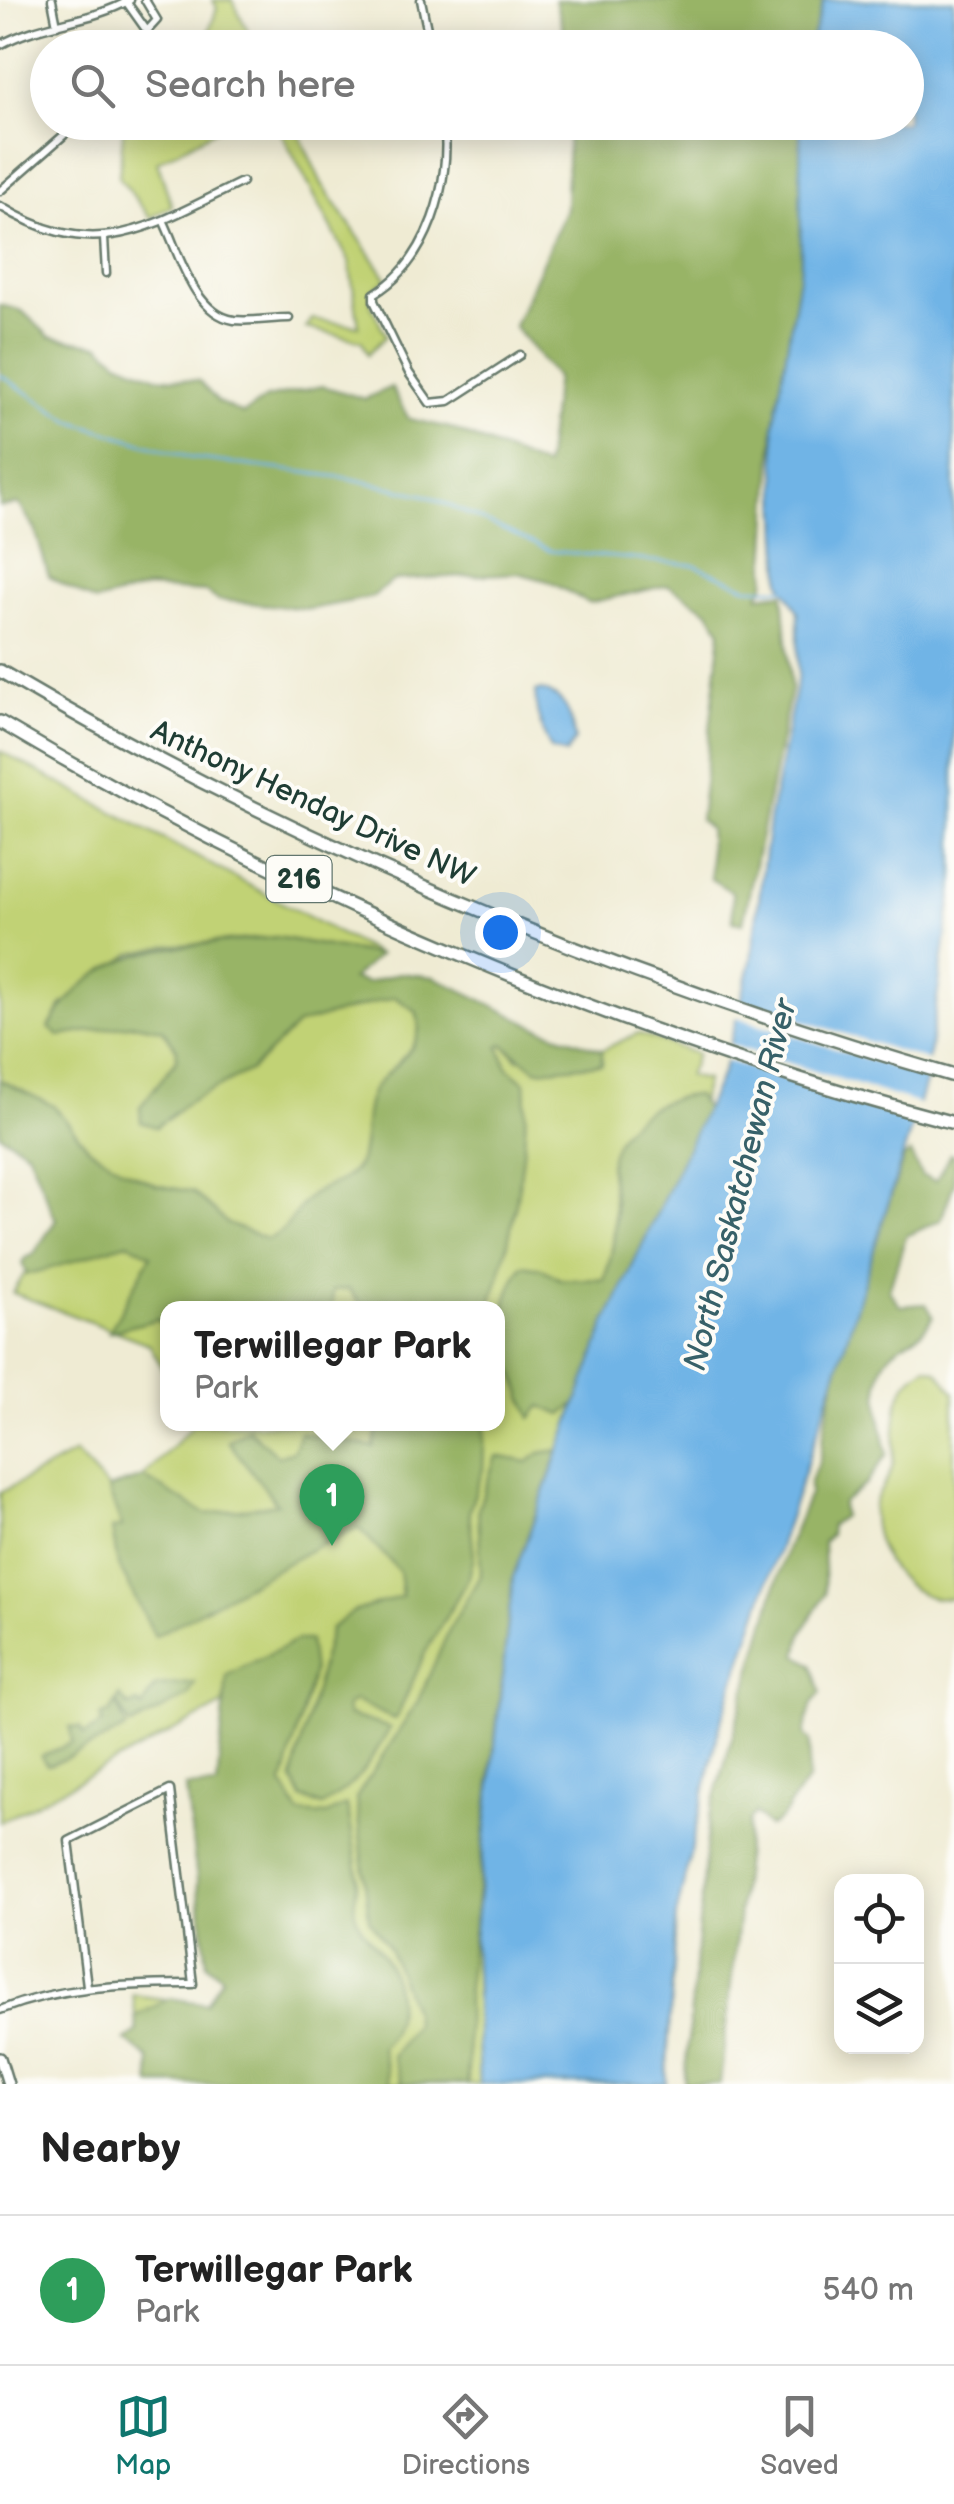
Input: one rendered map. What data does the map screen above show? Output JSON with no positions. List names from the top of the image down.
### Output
{
  "streets": {
    "highway": ["Anthony Henday Drive NW", "216"]
  },
  "water": ["North Saskatchewan River"],
  "page": {
    "search": "Search here",
    "popup": ["Terwillegar Park", "Park"],
    "pins": "1",
    "heading": "Nearby",
    "list": [
      {
        "mark": "1",
        "name": "Terwillegar Park",
        "note": "Park",
        "value": "540 m"
      }
    ],
    "nav": ["Map", "Directions", "Saved"]
  }
}
